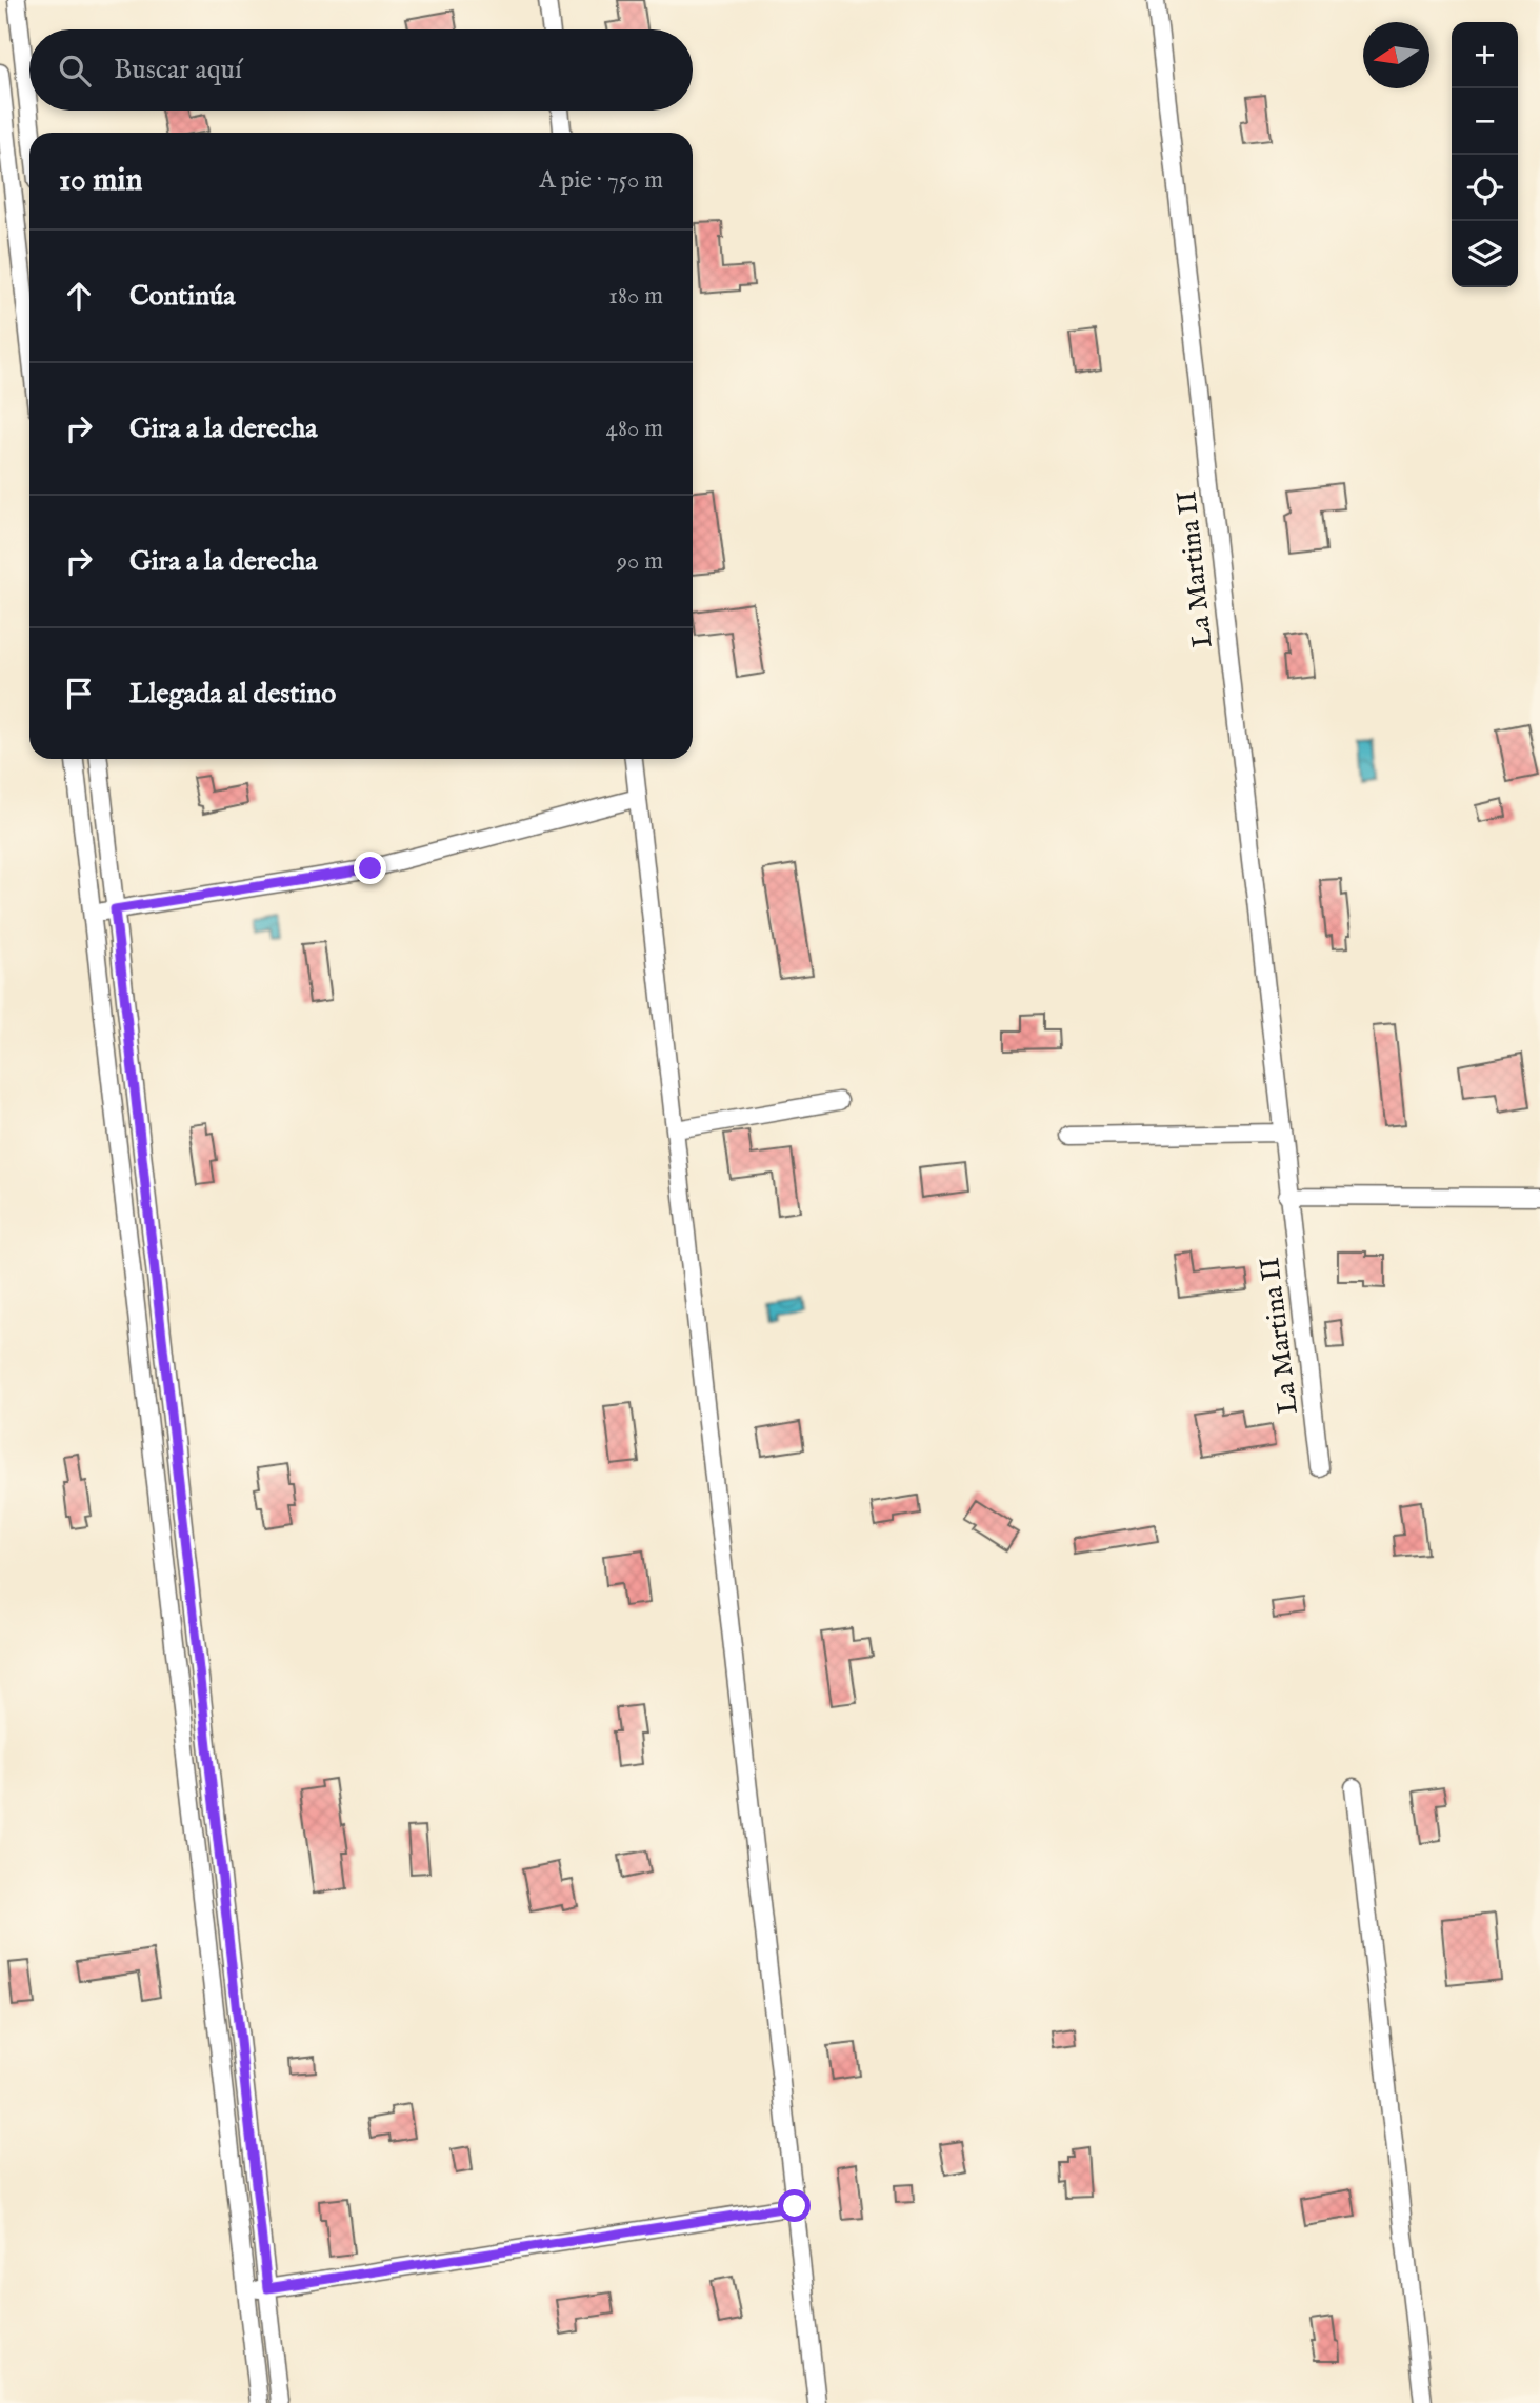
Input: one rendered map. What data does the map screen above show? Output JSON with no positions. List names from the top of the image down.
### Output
{
  "streets": {
    "street": ["La Martina II"]
  },
  "north": "left",
  "page": {
    "map_buttons": ["+", "−"],
    "search": "Buscar aquí",
    "heading": ["10 min", "A pie · 750 m"],
    "list": [
      ["Continúa", "180 m"],
      ["Gira a la derecha", "480 m"],
      ["Gira a la derecha", "90 m"],
      "Llegada al destino"
    ]
  }
}
